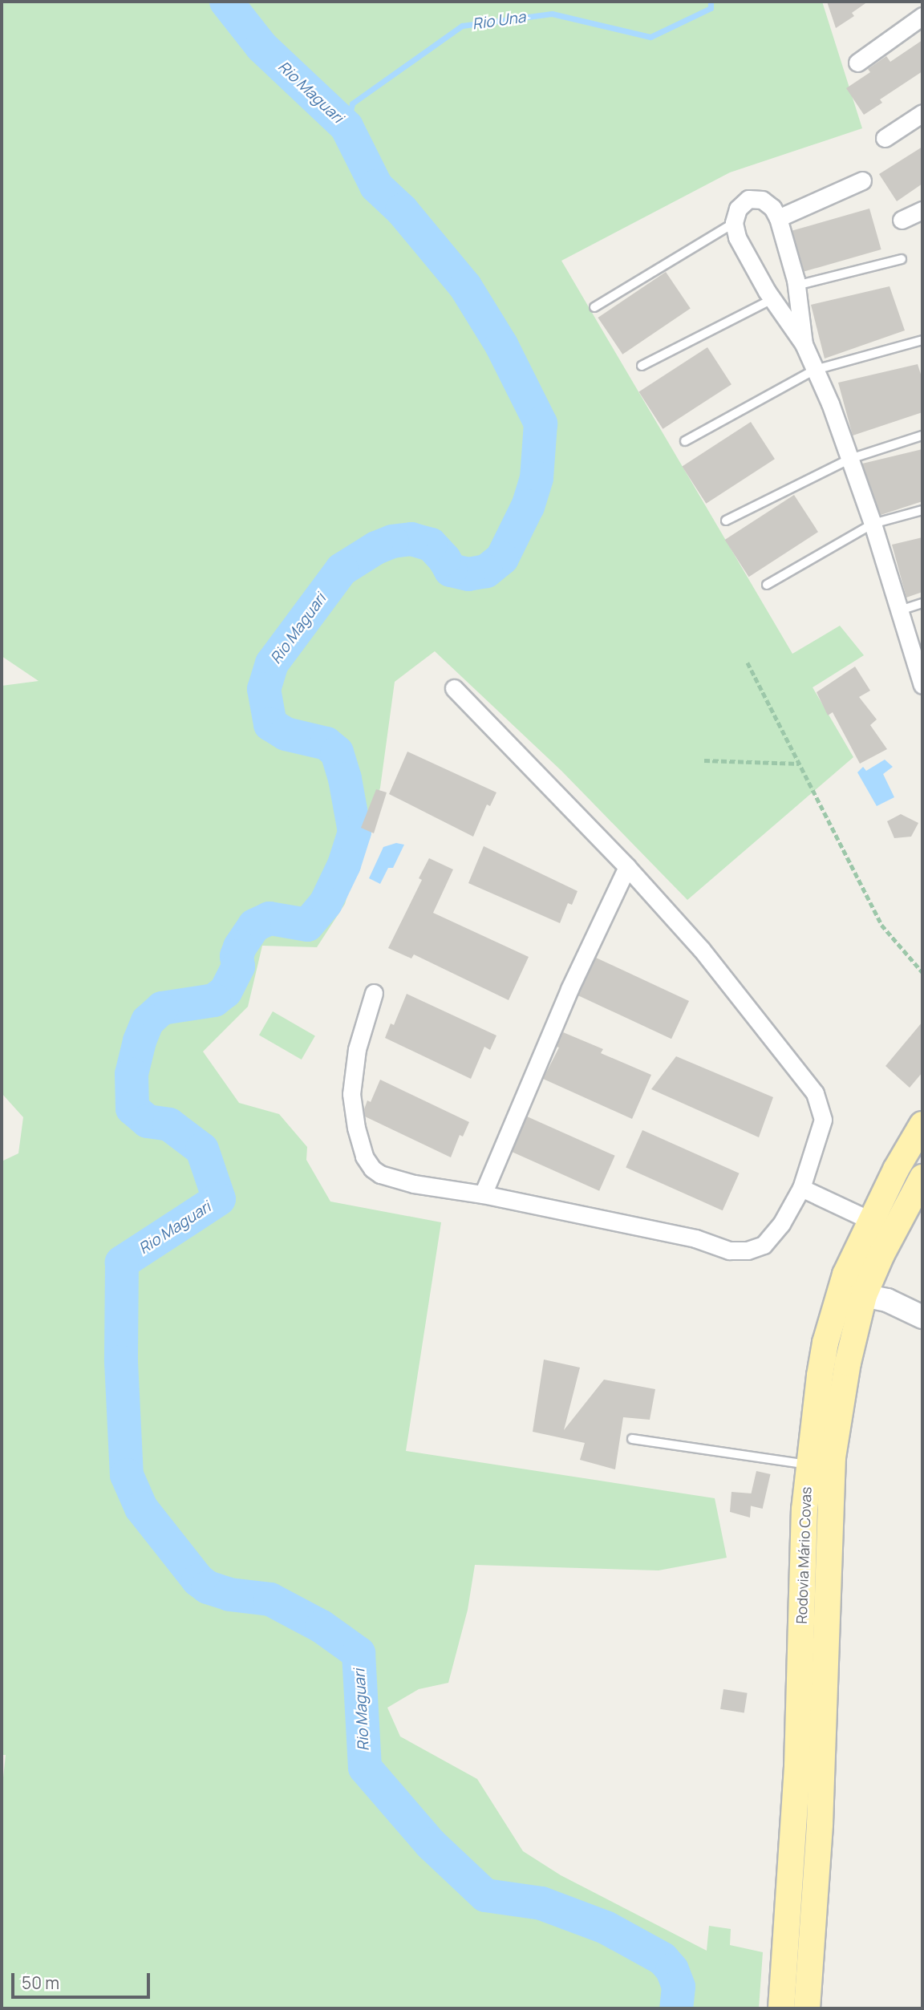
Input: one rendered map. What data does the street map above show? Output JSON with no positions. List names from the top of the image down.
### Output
{
  "streets": {
    "main road": ["Rodovia Mário Covas"]
  },
  "water": ["Rio Una", "Rio Maguari"],
  "scale_bar": "50 m"
}
